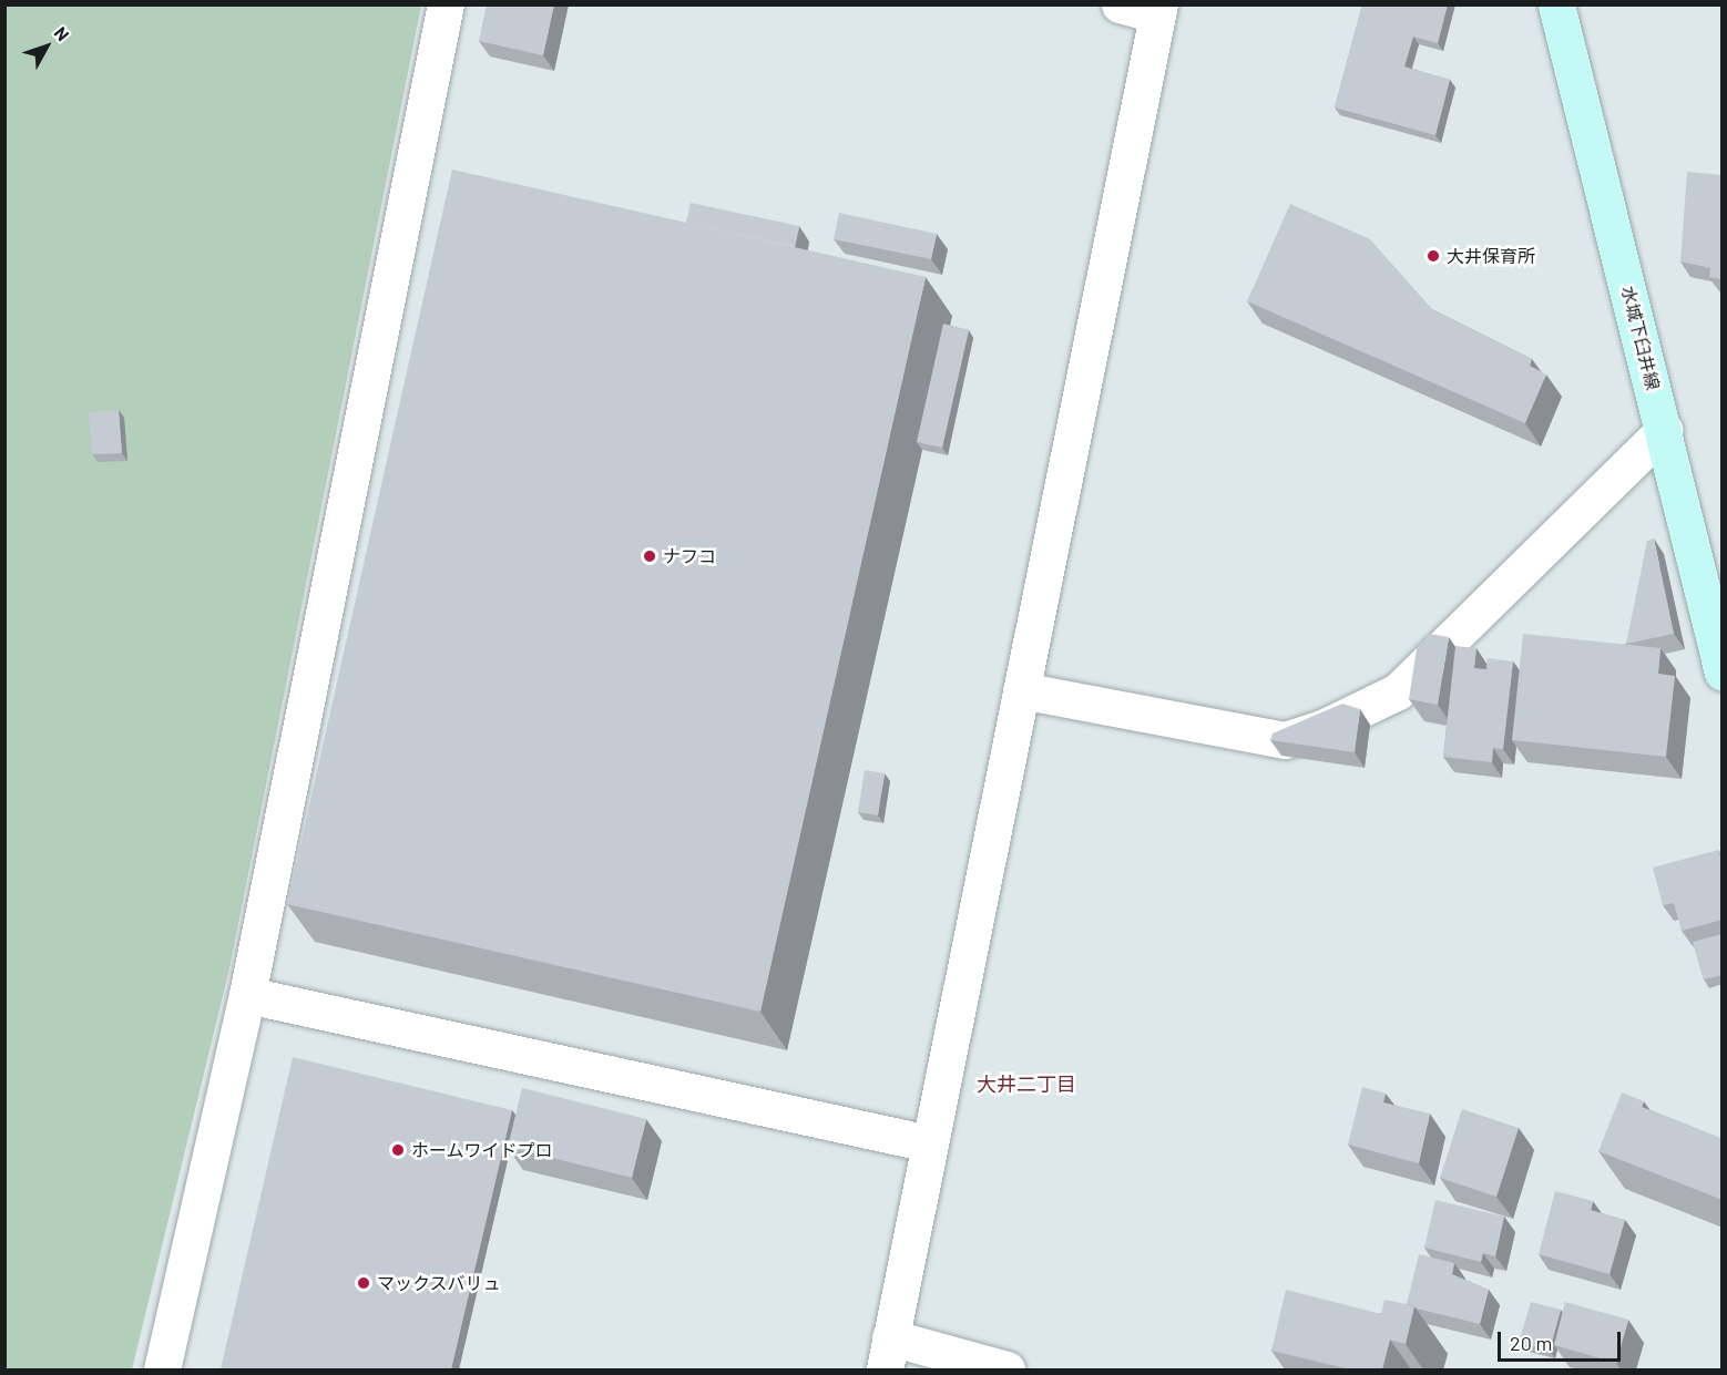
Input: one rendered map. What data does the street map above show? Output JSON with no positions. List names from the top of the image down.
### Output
{
  "streets": {
    "main road": ["水城下臼井線"]
  },
  "districts": ["大井二丁目"],
  "places": [
    "大井保育所",
    "ナフコ",
    "ホームワイドプロ",
    "マックスバリュ"
  ],
  "scale_bar": "20 m",
  "north": "top right"
}
